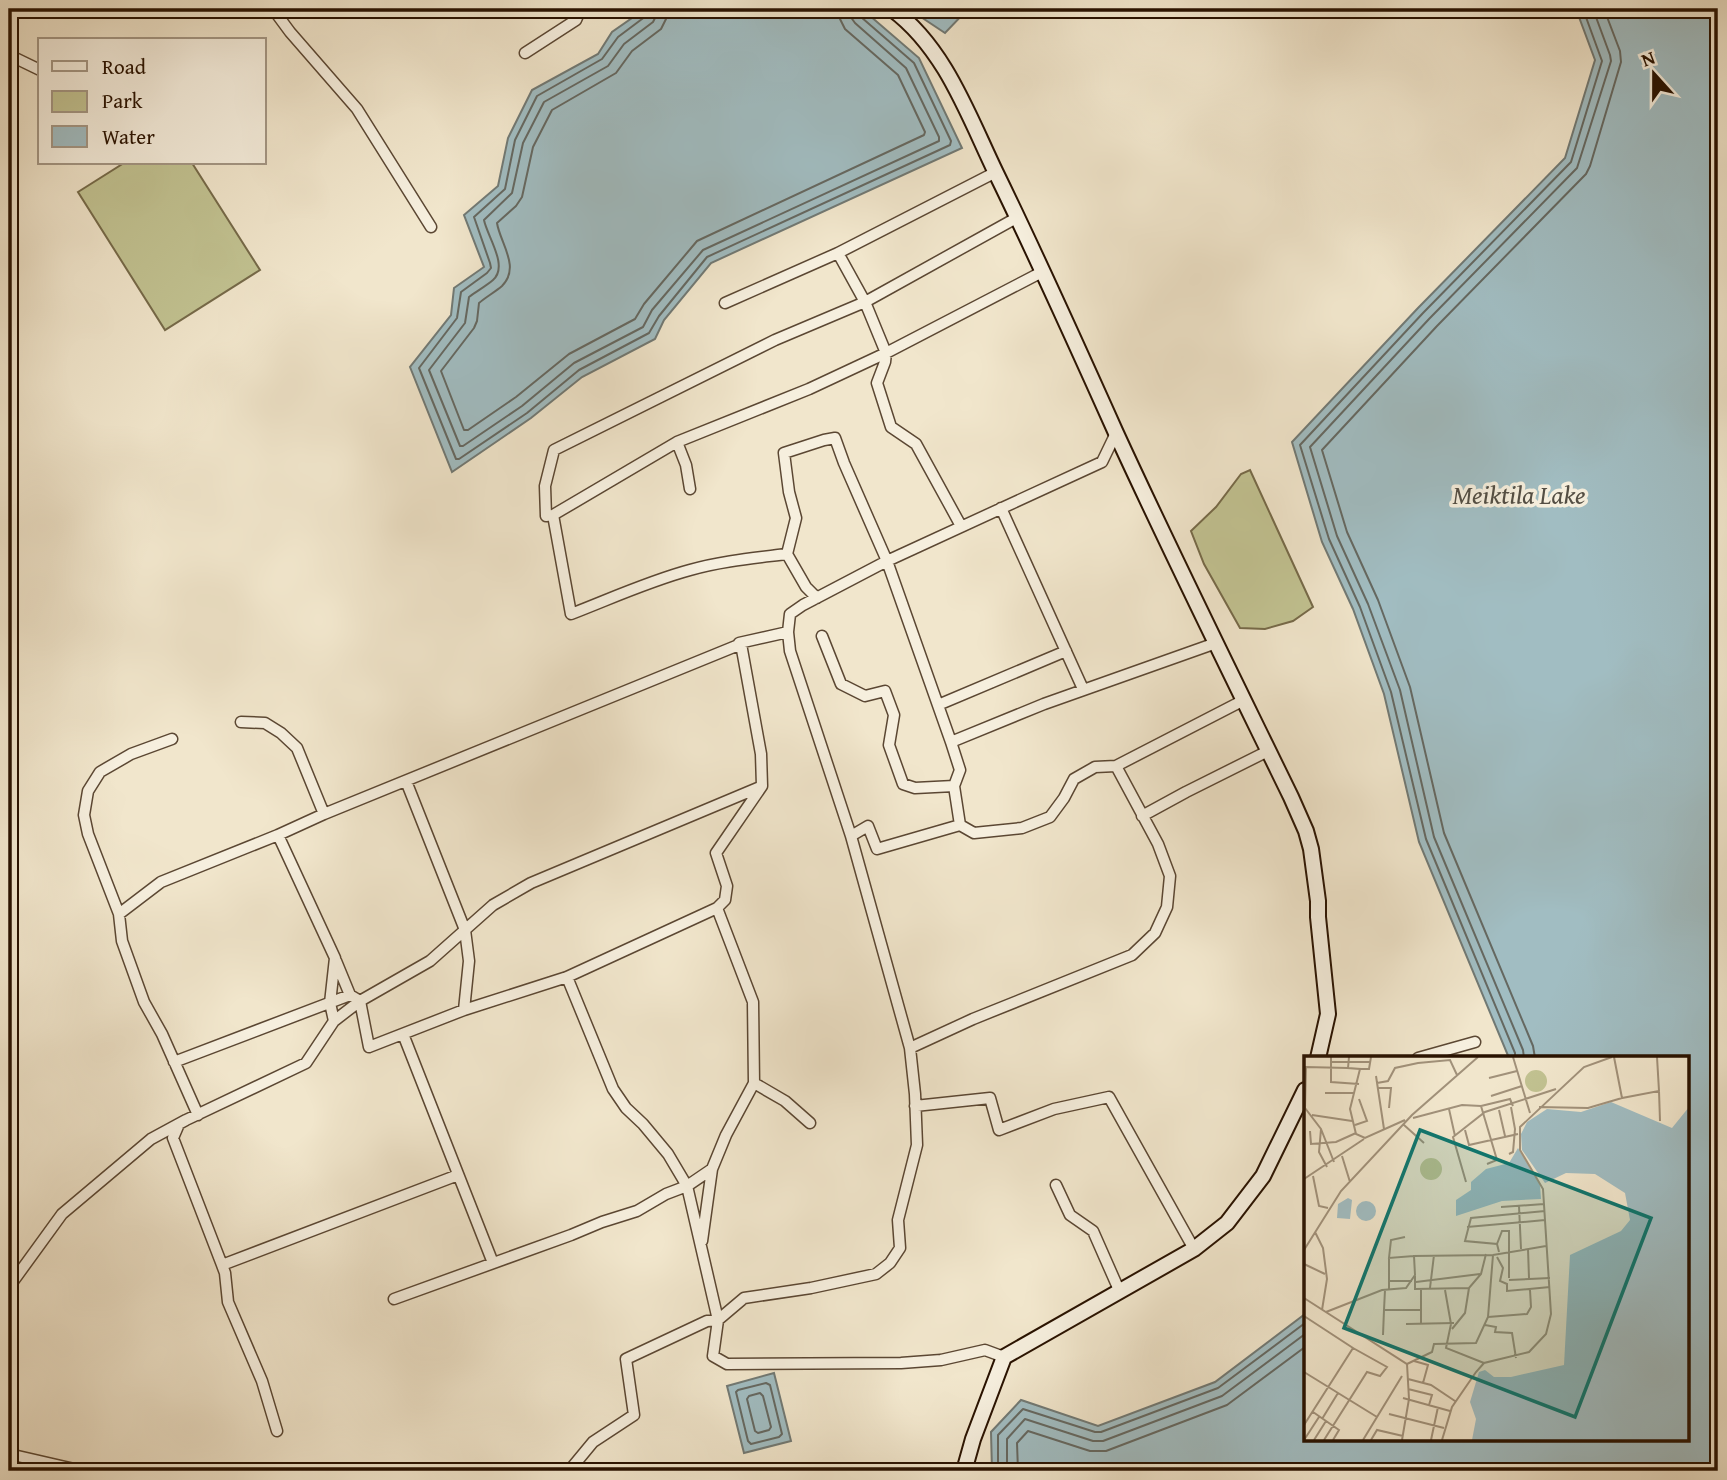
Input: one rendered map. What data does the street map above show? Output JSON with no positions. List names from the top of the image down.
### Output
{
  "water": ["Meiktila Lake"],
  "legend": ["Road", "Park", "Water"],
  "north": "top"
}
